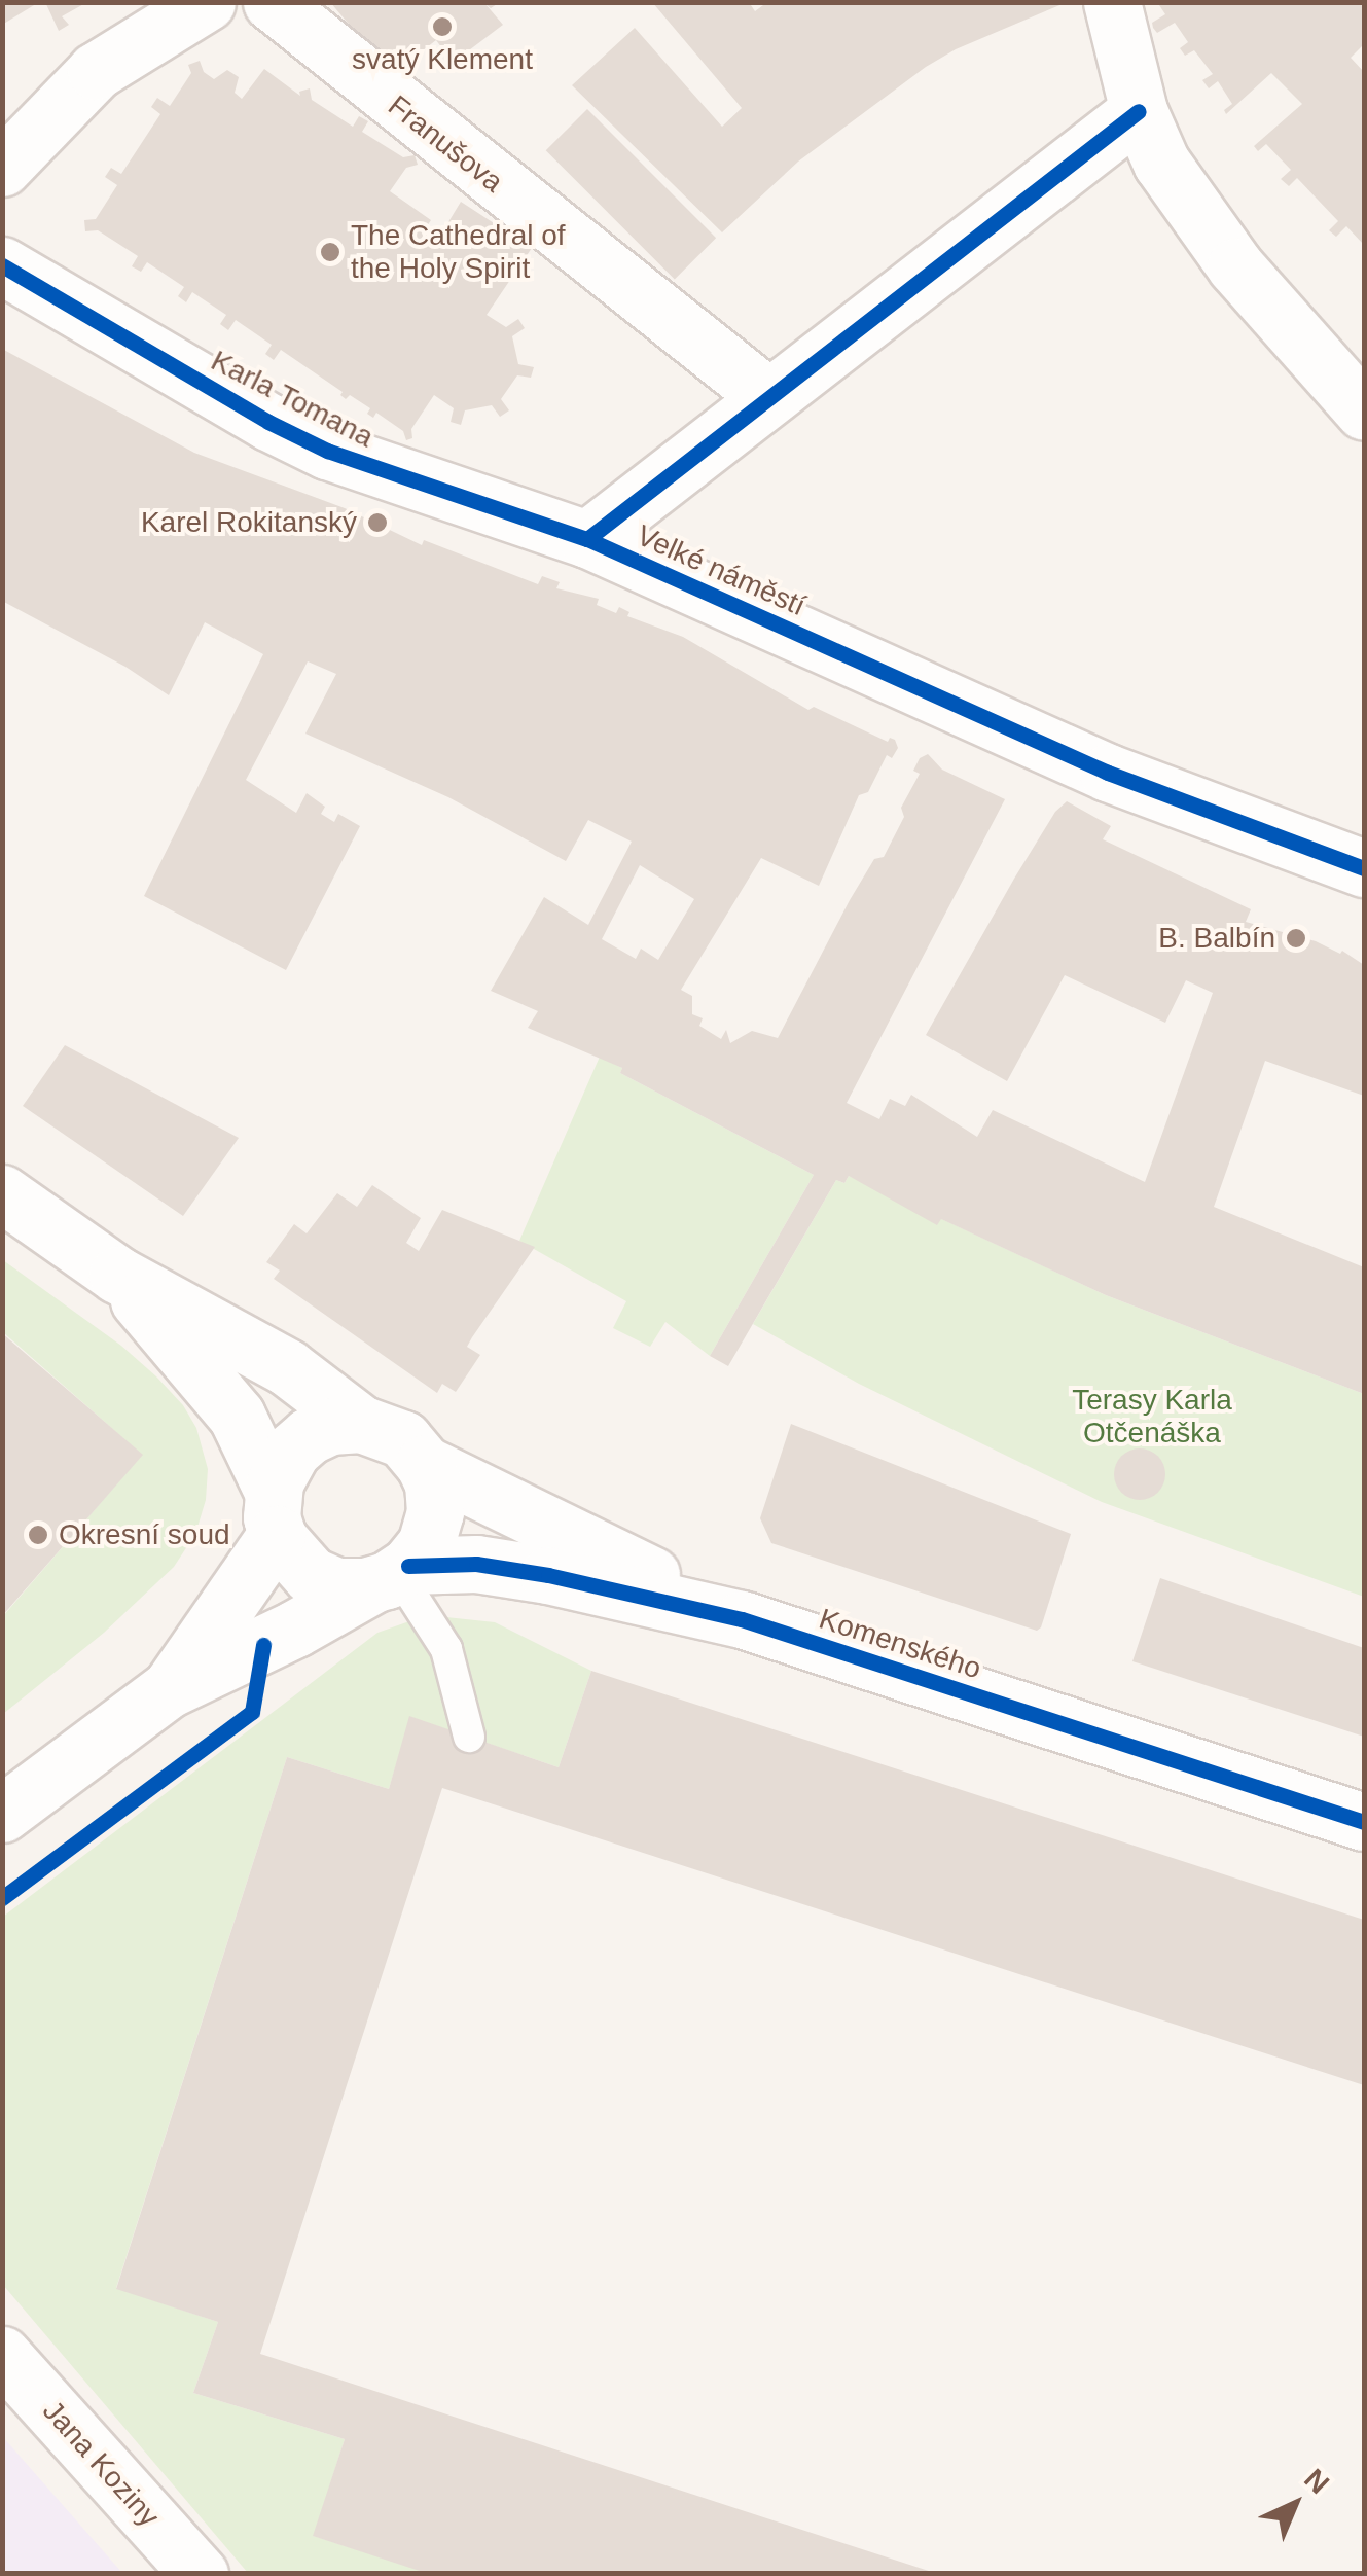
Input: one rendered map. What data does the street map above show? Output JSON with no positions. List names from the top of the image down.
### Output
{
  "streets": {
    "street": [
      "Franušova",
      "Karla Tomana",
      "Velké náměstí",
      "Komenského",
      "Jana Koziny"
    ]
  },
  "crossings": [
    ["Franušova", "Velké náměstí"],
    ["Karla Tomana", "Velké náměstí"]
  ],
  "parks": ["Terasy Karla Otčenáška"],
  "places": [
    "svatý Klement",
    "The Cathedral of the Holy Spirit",
    "Karel Rokitanský",
    "B. Balbín",
    "Okresní soud"
  ],
  "north": "top right"
}
